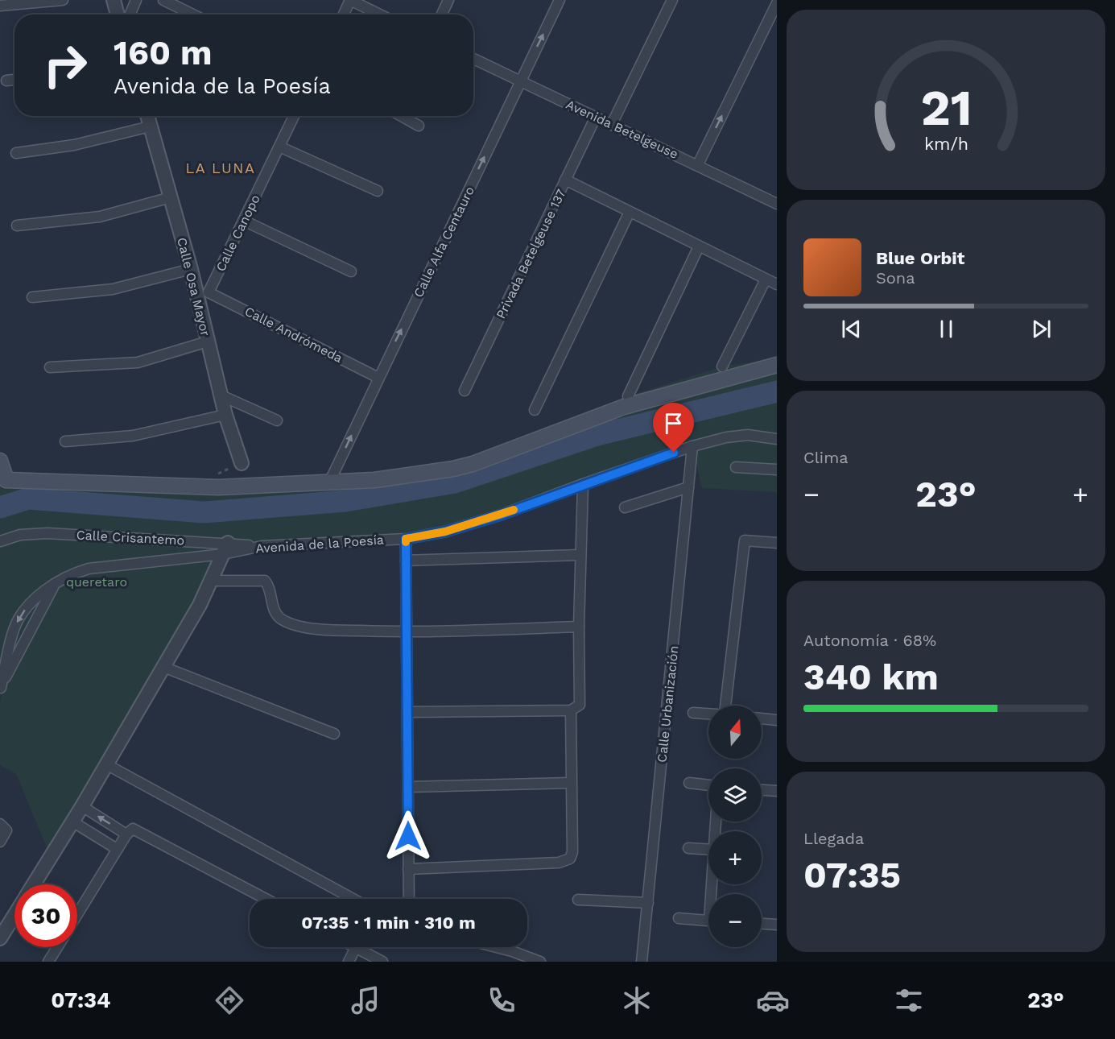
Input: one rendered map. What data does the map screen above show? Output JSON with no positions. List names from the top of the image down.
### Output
{
  "streets": {
    "street": [
      "Avenida Betelgeuse",
      "Calle Canopo",
      "Calle Alfa Centauro",
      "Privada Betelgeuse 137",
      "Calle Osa Mayor",
      "Calle Andrómeda",
      "Calle Crisantemo",
      "Avenida de la Poesía",
      "Calle Urbanización"
    ]
  },
  "crossings": [
    ["Avenida Betelgeuse", "Calle Alfa Centauro"],
    ["Avenida Betelgeuse", "Privada Betelgeuse 137"],
    ["Calle Canopo", "Calle Osa Mayor"],
    ["Calle Canopo", "Calle Andrómeda"],
    ["Calle Alfa Centauro", "Calle Andrómeda"],
    ["Calle Osa Mayor", "Calle Andrómeda"],
    ["Calle Crisantemo", "Avenida de la Poesía"],
    ["Avenida de la Poesía", "Calle Urbanización"]
  ],
  "one_way": ["Calle Alfa Centauro"],
  "districts": ["LA LUNA"],
  "parks": ["queretaro"],
  "north": "top",
  "page": {
    "turn": ["160 m", "Avenida de la Poesía"],
    "song": ["Blue Orbit", "Sona"],
    "tile": [
      "Clima",
      ["Autonomía · 68%", "340 km"],
      ["Llegada", "07:35"]
    ],
    "heat": ["−", "23°", "+"],
    "map_buttons": ["+", "−"],
    "limit": "30",
    "trip": "07:35 · 1 min · 310 m",
    "tabs": ["07:34", "23°"],
    "gauge": ["21", "km/h"]
  }
}
